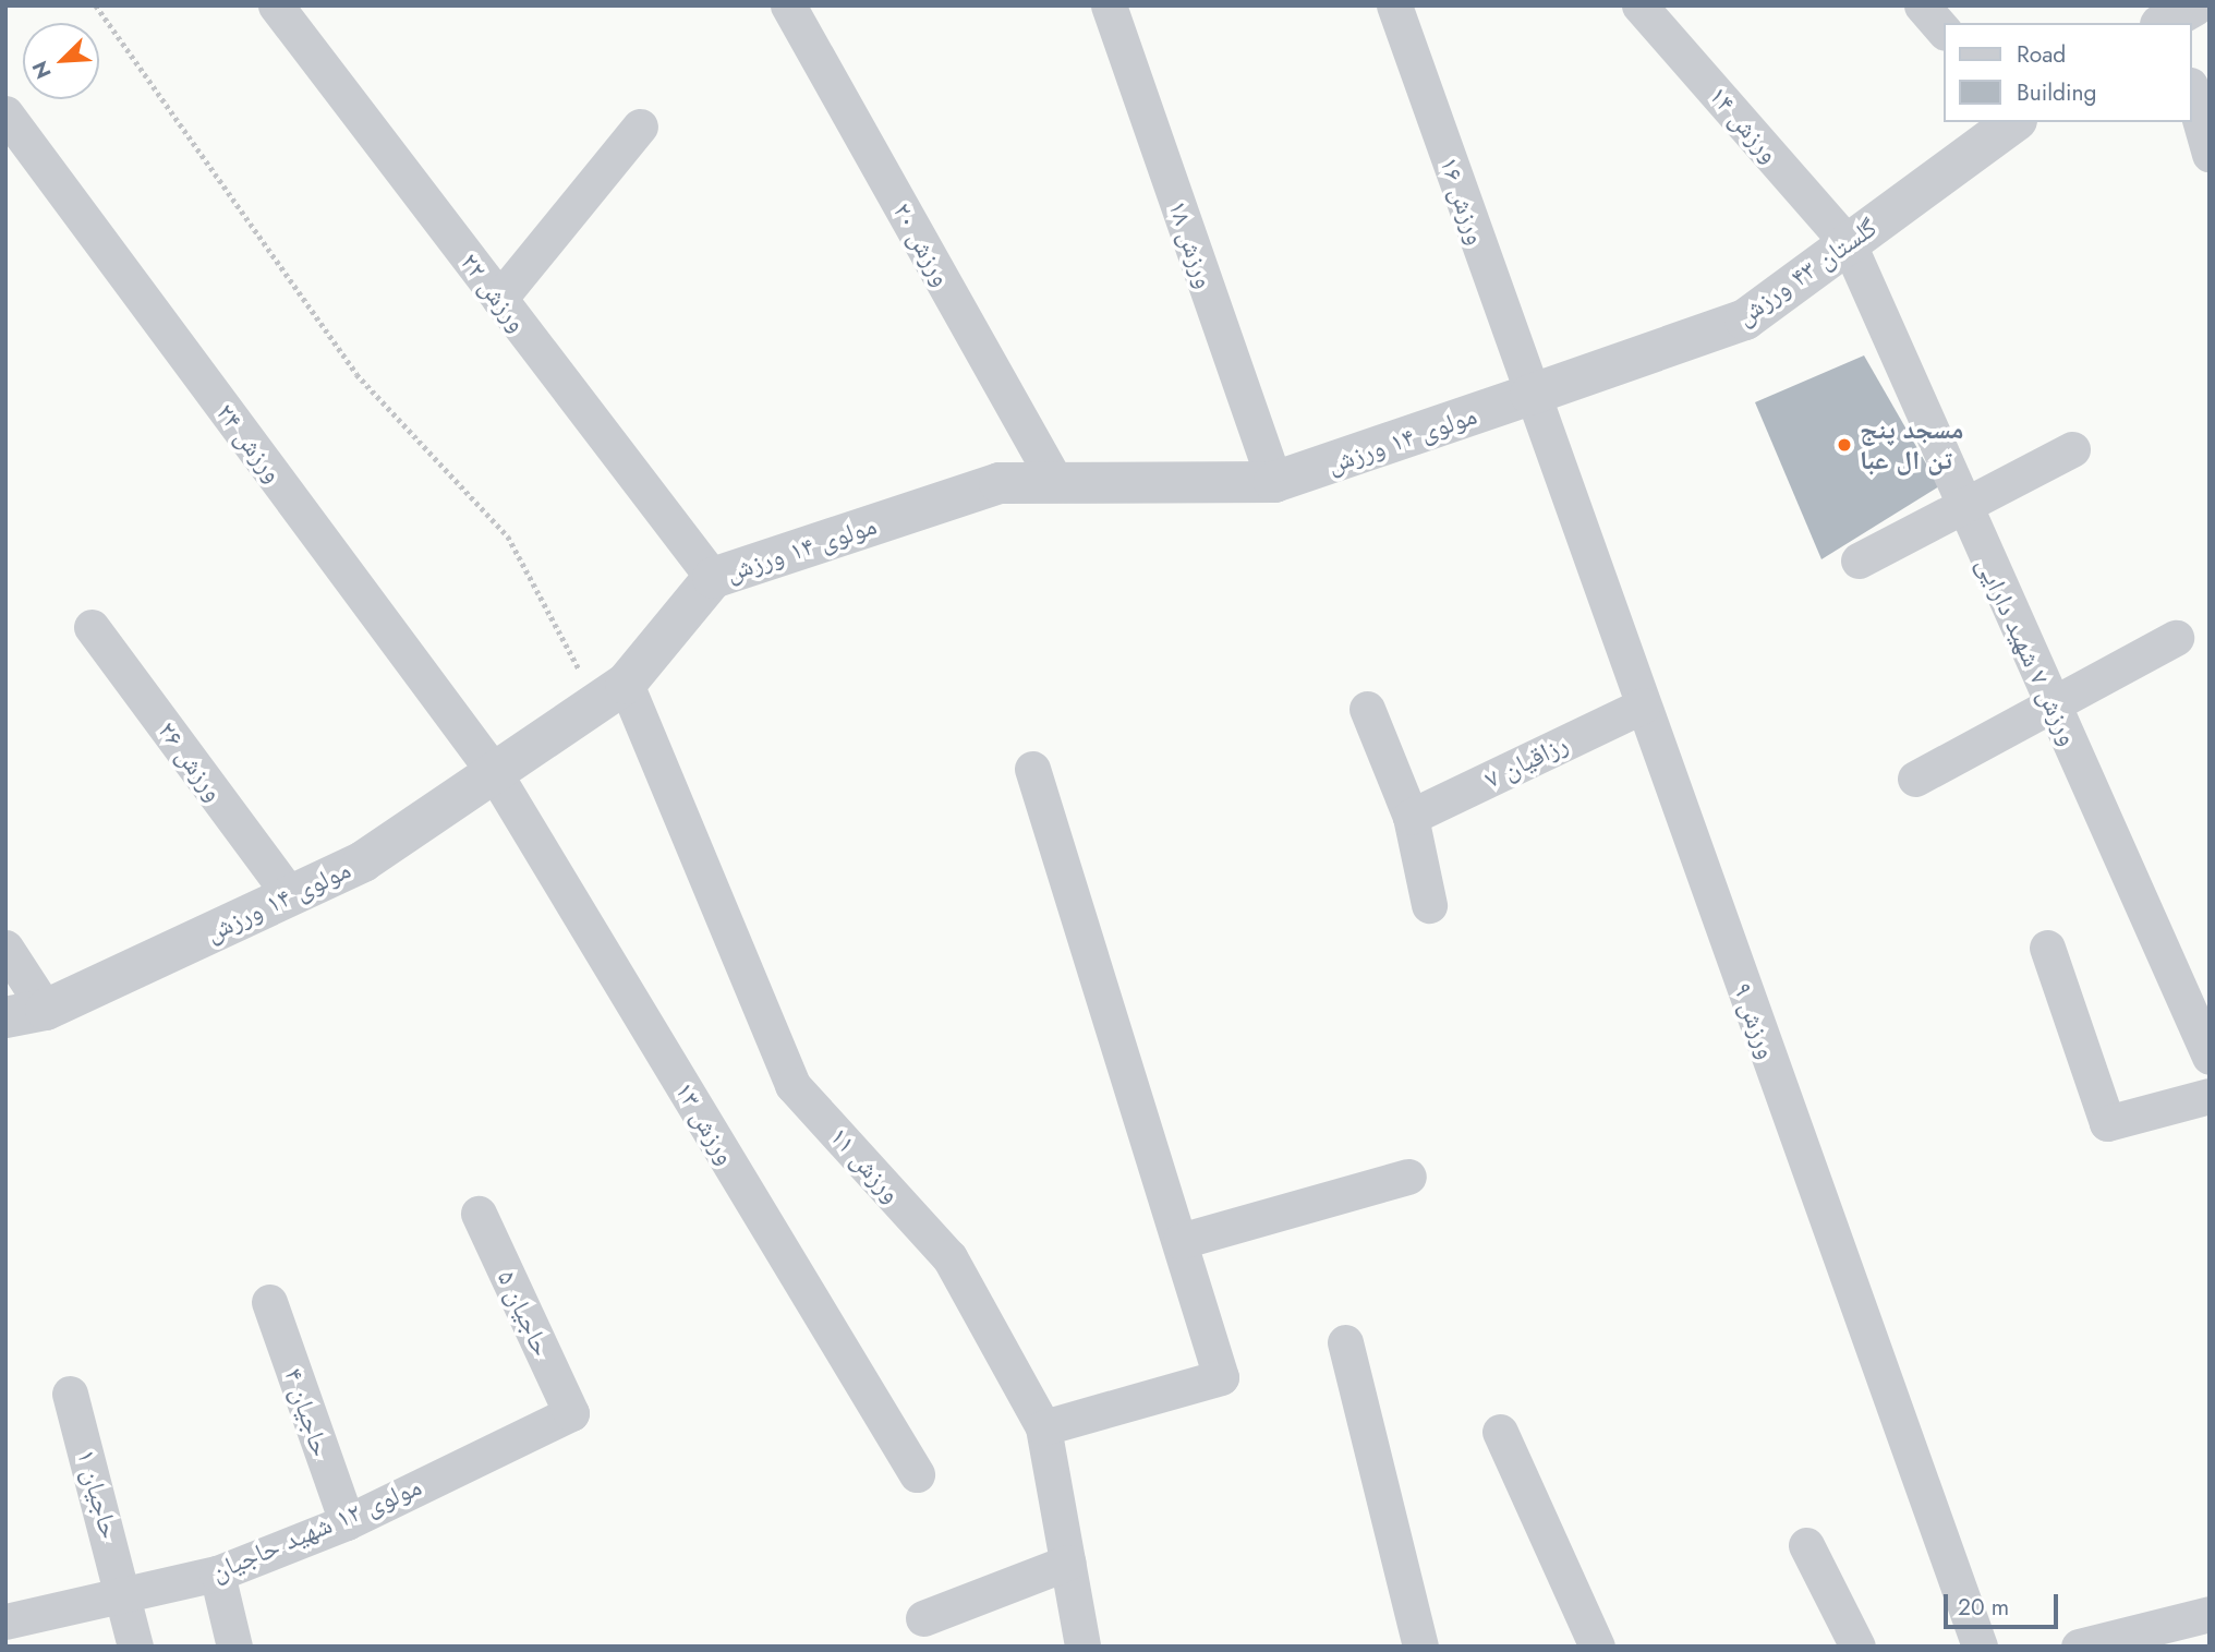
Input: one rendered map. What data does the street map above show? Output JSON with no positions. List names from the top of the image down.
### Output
{
  "streets": {
    "street": [
      "ورزش ۱۴",
      "ورزش ۱۶",
      "ورزش ۲۰",
      "ورزش ۱۸",
      "گلستان ۴۳ ورزش",
      "ورزش ۲۲",
      "مولوی ۱۴ ورزش",
      "ورزش ۲۴",
      "ورزش ۷ شهید دارایی",
      "ورزش ۲۶",
      "رزاقیان ۷",
      "ورزش ۹",
      "ورزش ۱۳",
      "ورزش ۱۱",
      "حاجیان ۵",
      "حاجیان ۴",
      "حاجیان ۱",
      "مولوی ۱۲ شهید حاجیان"
    ]
  },
  "crossings": [
    ["ورزش ۱۴", "گلستان ۴۳ ورزش"],
    ["ورزش ۱۴", "ورزش ۷ شهید دارایی"],
    ["ورزش ۱۶", "گلستان ۴۳ ورزش"],
    ["ورزش ۱۶", "مولوی ۱۴ ورزش"],
    ["ورزش ۱۶", "ورزش ۹"],
    ["ورزش ۲۰", "مولوی ۱۴ ورزش"],
    ["ورزش ۱۸", "مولوی ۱۴ ورزش"],
    ["گلستان ۴۳ ورزش", "مولوی ۱۴ ورزش"],
    ["گلستان ۴۳ ورزش", "ورزش ۷ شهید دارایی"],
    ["گلستان ۴۳ ورزش", "ورزش ۹"],
    ["ورزش ۲۲", "مولوی ۱۴ ورزش"],
    ["مولوی ۱۴ ورزش", "ورزش ۲۴"],
    ["مولوی ۱۴ ورزش", "ورزش ۲۶"],
    ["مولوی ۱۴ ورزش", "ورزش ۹"],
    ["مولوی ۱۴ ورزش", "ورزش ۱۳"],
    ["مولوی ۱۴ ورزش", "ورزش ۱۱"],
    ["ورزش ۲۴", "ورزش ۱۳"],
    ["رزاقیان ۷", "ورزش ۹"],
    ["حاجیان ۵", "مولوی ۱۲ شهید حاجیان"],
    ["حاجیان ۴", "مولوی ۱۲ شهید حاجیان"],
    ["حاجیان ۱", "مولوی ۱۲ شهید حاجیان"]
  ],
  "places": ["مسجد پنج تن ال عبا"],
  "legend": ["Road", "Building"],
  "scale_bar": "20 m",
  "north": "bottom left"
}
